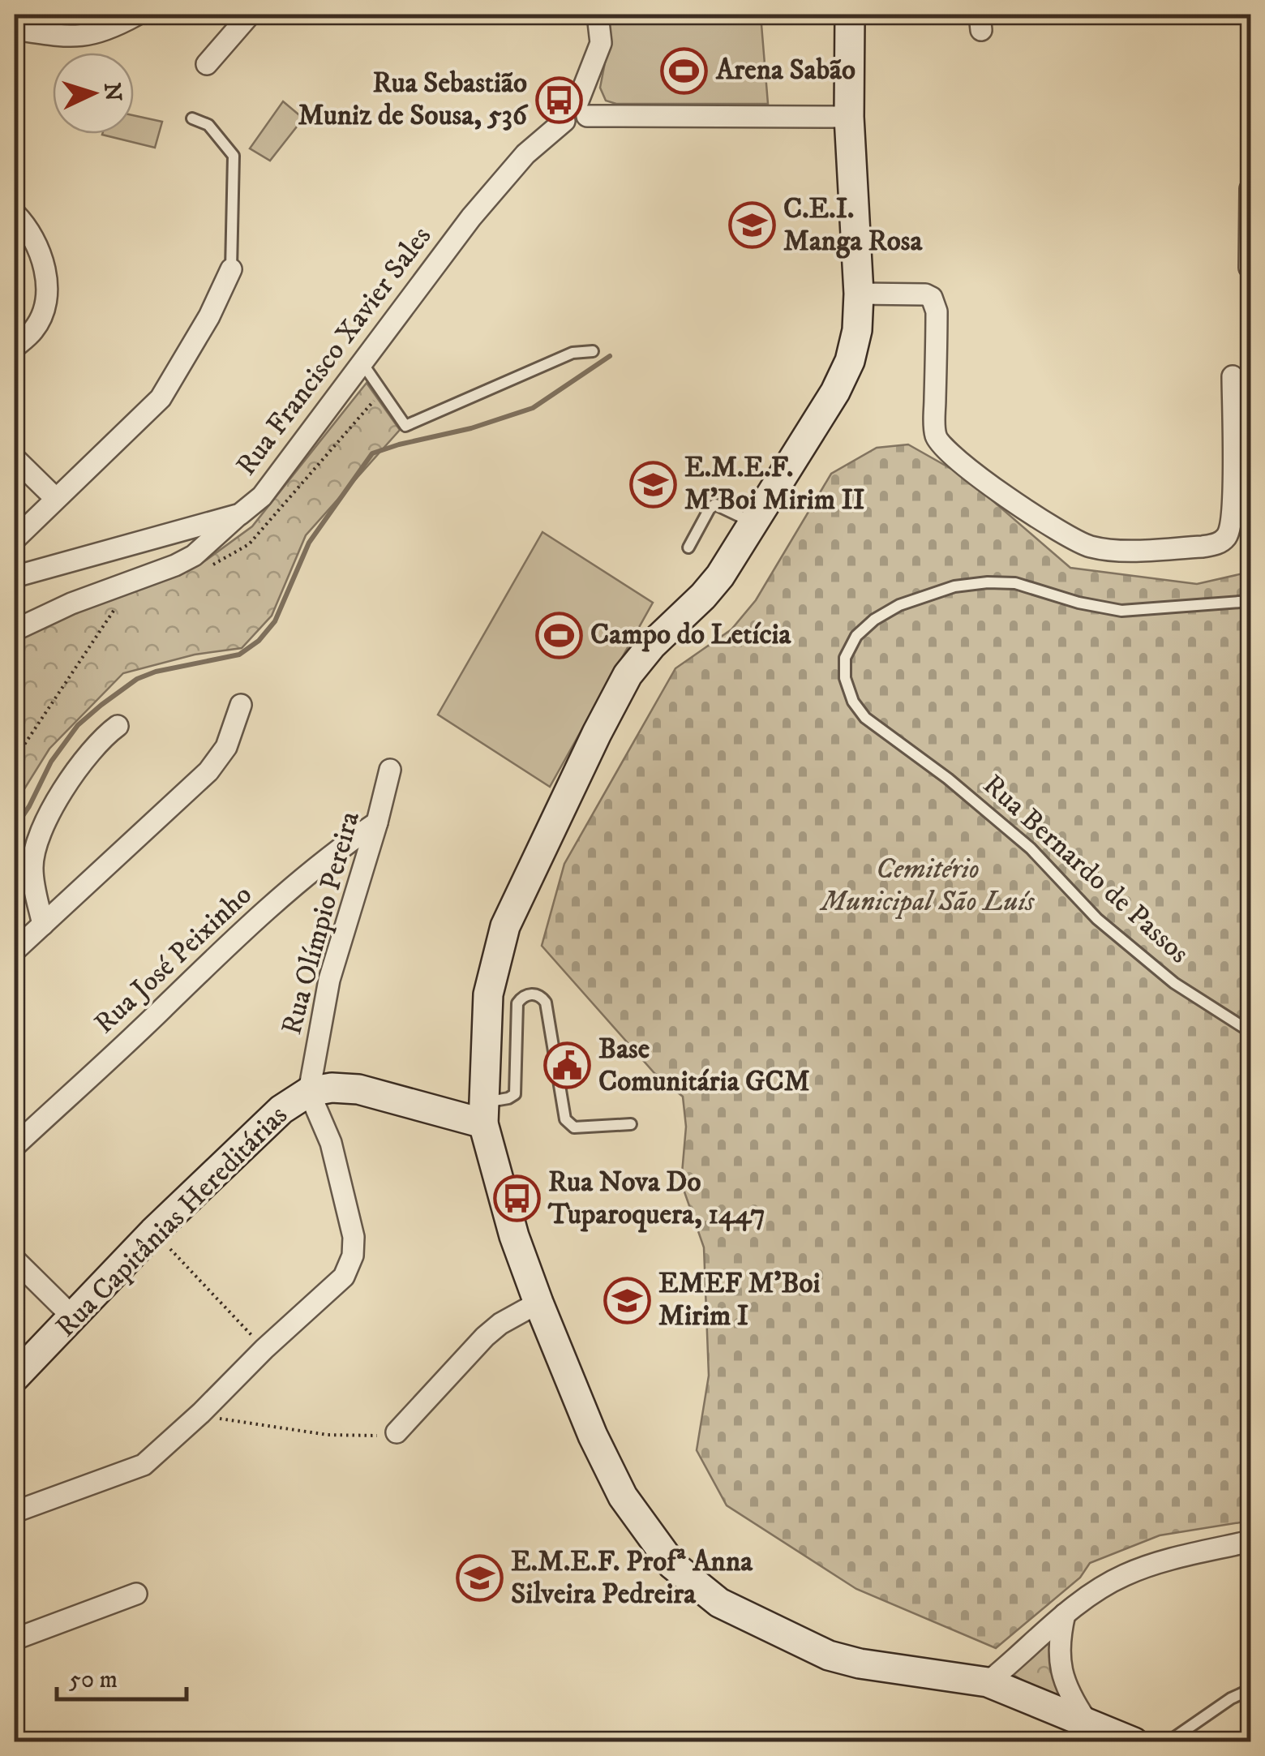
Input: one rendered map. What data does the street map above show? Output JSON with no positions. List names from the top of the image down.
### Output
{
  "streets": {
    "street": [
      "Rua Francisco Xavier Sales",
      "Rua Olímpio Pereira",
      "Rua José Peixinho",
      "Rua Capitânias Hereditárias"
    ],
    "lane": ["Rua Bernardo de Passos"]
  },
  "crossings": [
    ["Rua Olímpio Pereira", "Rua José Peixinho"],
    ["Rua Olímpio Pereira", "Rua Capitânias Hereditárias"]
  ],
  "parks": ["Cemitério Municipal São Luís"],
  "places": {
    "sports": ["Arena Sabão", "Campo do Letícia"],
    "bus stop": ["Rua Sebastião Muniz de Sousa, 536", "Rua Nova Do Tuparoquera, 1447"],
    "school or university": [
      "C.E.I. Manga Rosa",
      "E.M.E.F. M'Boi Mirim II",
      "EMEF M'Boi Mirim I",
      "E.M.E.F. Profª Anna Silveira Pedreira"
    ],
    "public building": ["Base Comunitária GCM"]
  },
  "scale_bar": "50 m",
  "north": "right"
}
